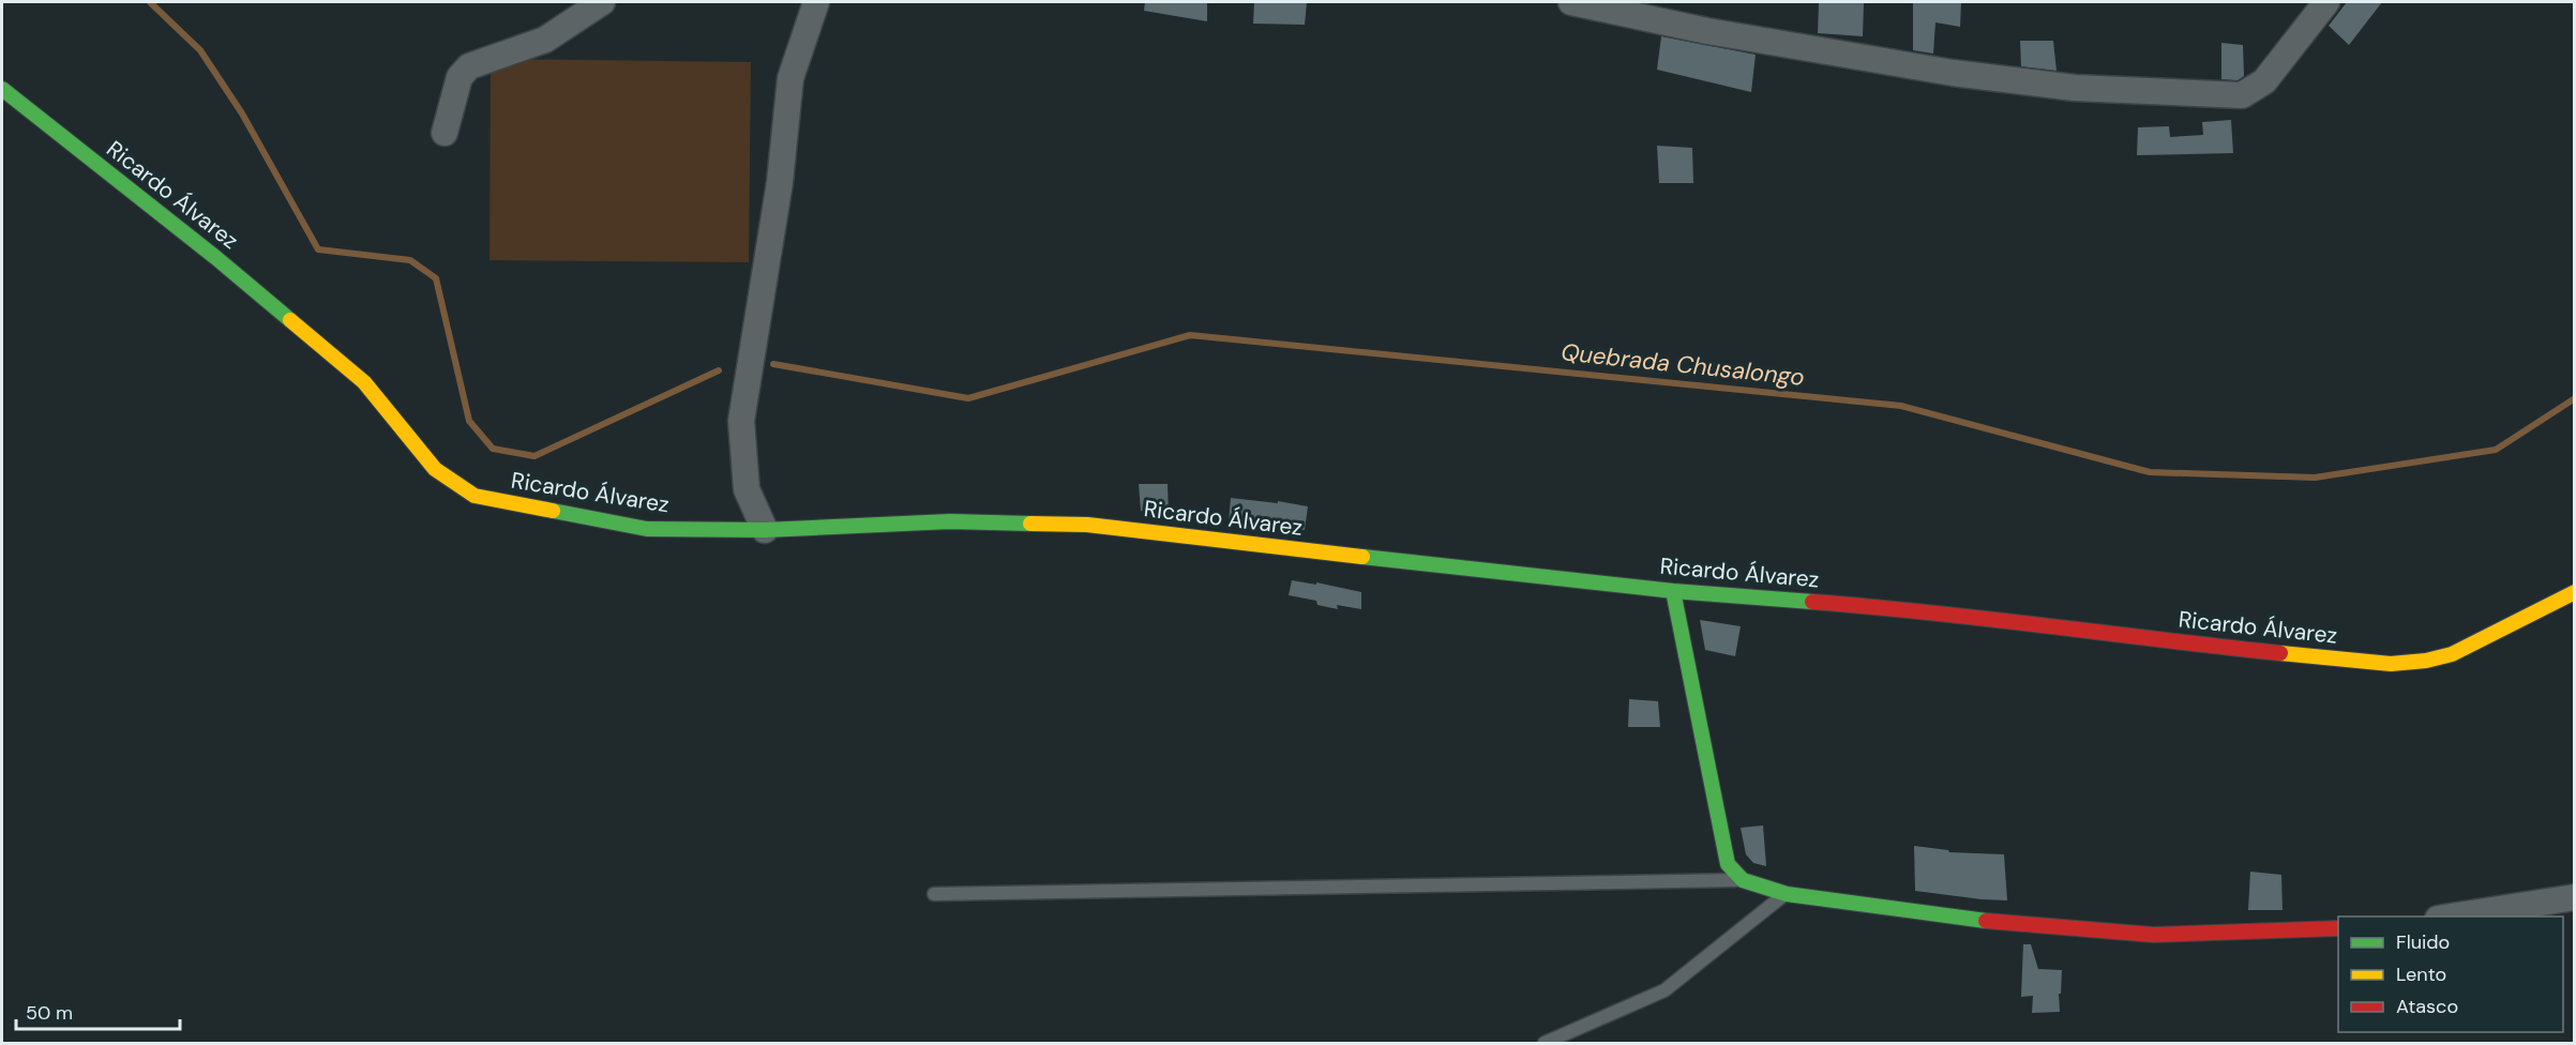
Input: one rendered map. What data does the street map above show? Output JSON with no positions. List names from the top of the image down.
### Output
{
  "streets": {
    "street": ["Ricardo Álvarez"]
  },
  "water": ["Quebrada Chusalongo"],
  "legend": ["Fluido", "Lento", "Atasco"],
  "scale_bar": "50 m"
}
